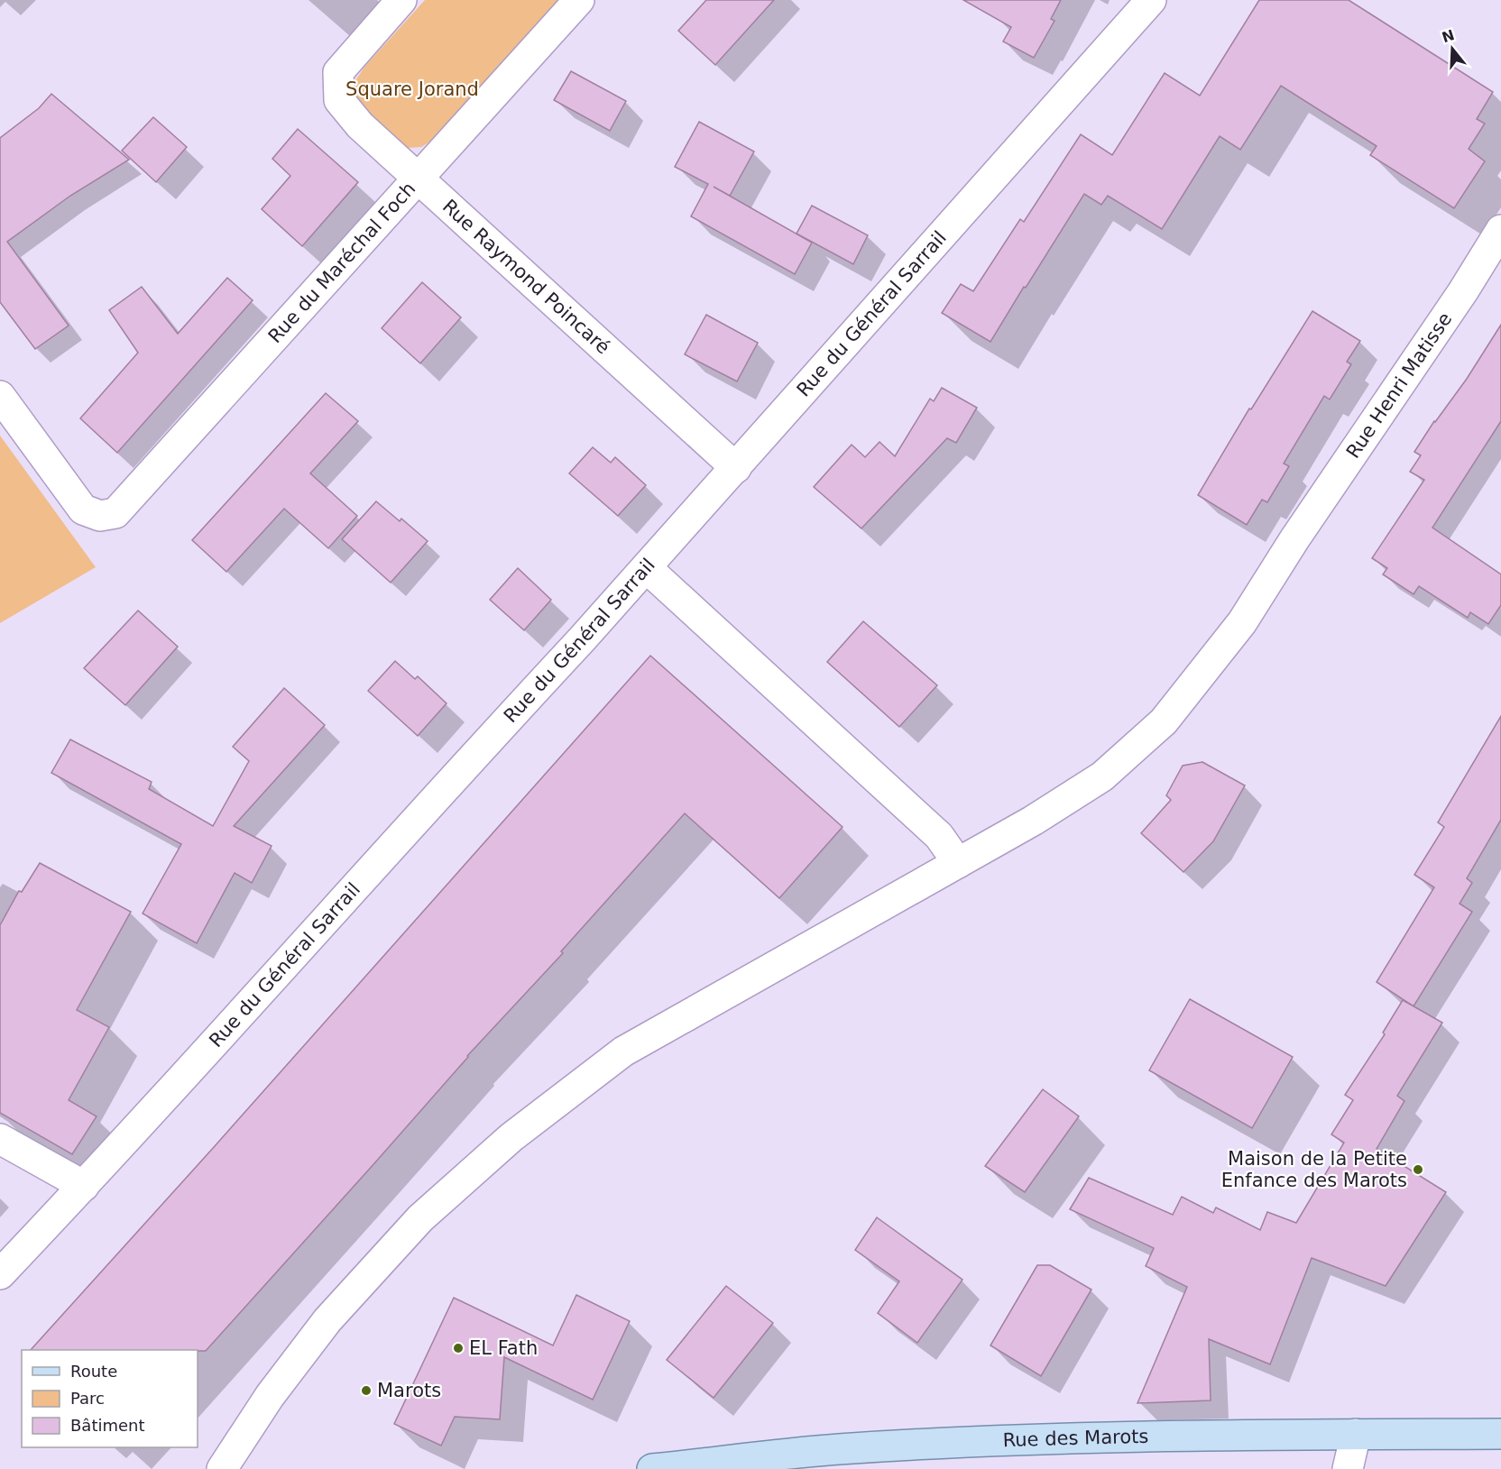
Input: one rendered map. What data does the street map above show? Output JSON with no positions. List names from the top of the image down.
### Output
{
  "streets": {
    "main road": ["Rue des Marots"],
    "street": [
      "Rue du Maréchal Foch",
      "Rue Raymond Poincaré",
      "Rue du Général Sarrail",
      "Rue Henri Matisse"
    ]
  },
  "crossings": [
    ["Rue du Maréchal Foch", "Rue Raymond Poincaré"],
    ["Rue Raymond Poincaré", "Rue du Général Sarrail"]
  ],
  "parks": ["Square Jorand"],
  "places": ["Maison de la Petite Enfance des Marots", "EL Fath", "Marots"],
  "legend": ["Route", "Parc", "Bâtiment"],
  "north": "top"
}
